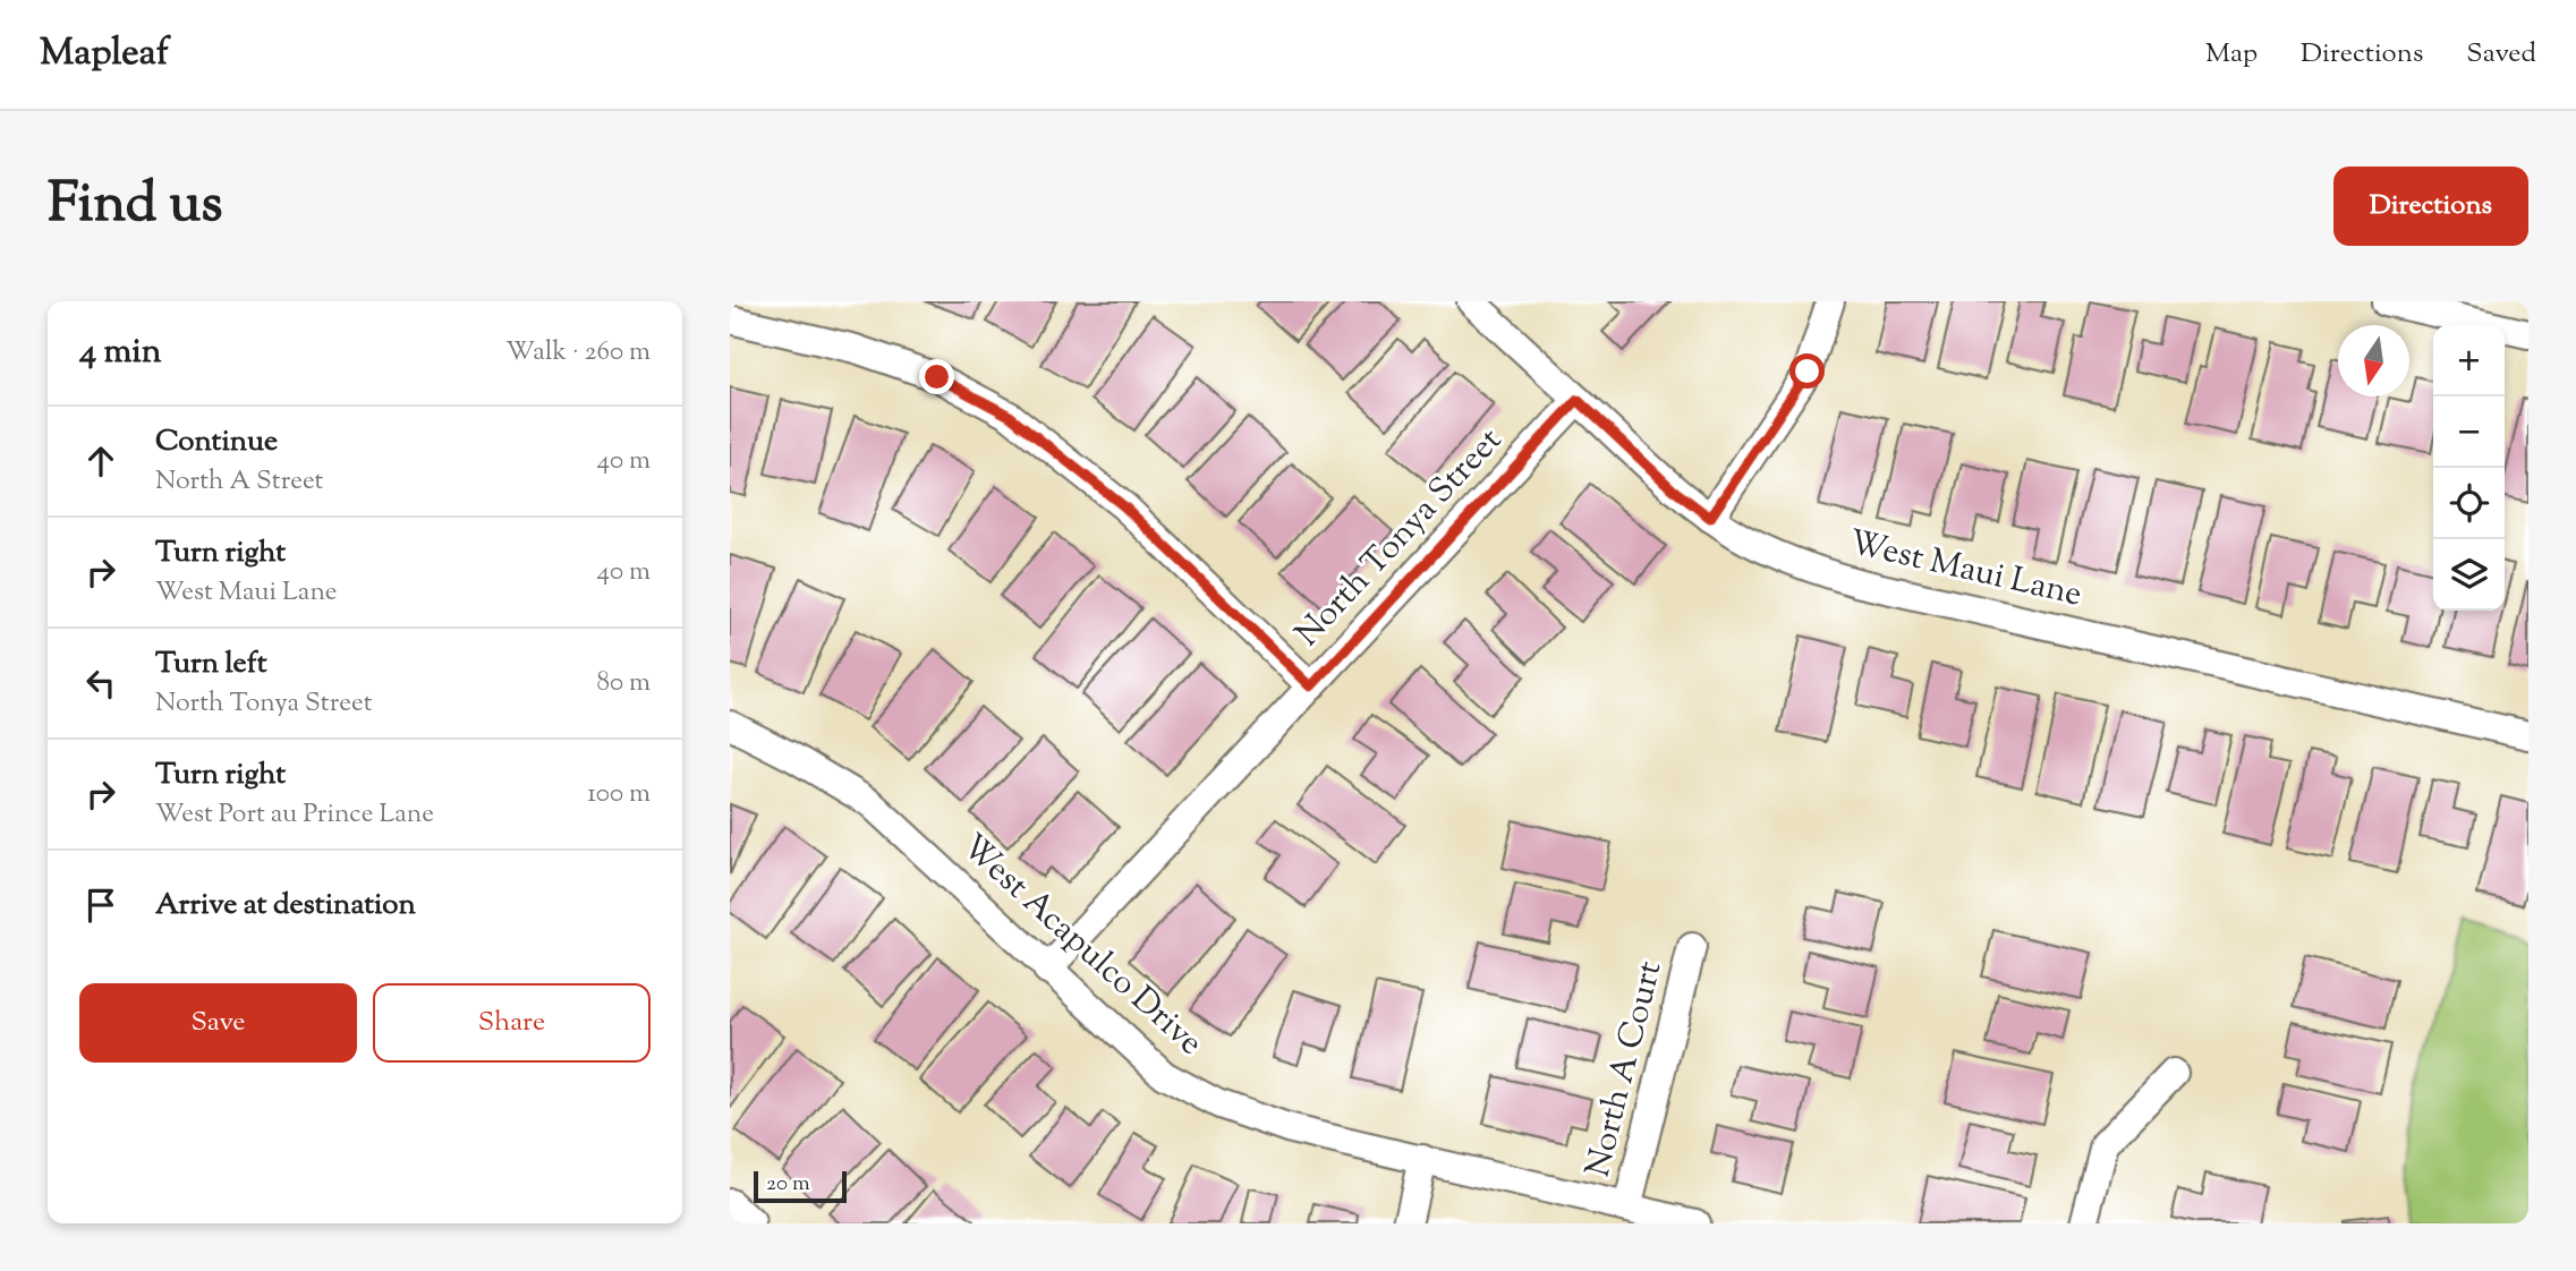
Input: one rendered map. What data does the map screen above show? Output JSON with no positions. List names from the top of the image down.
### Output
{
  "streets": {
    "street": [
      "North Tonya Street",
      "West Maui Lane",
      "West Acapulco Drive",
      "North A Court"
    ]
  },
  "crossings": [
    ["North Tonya Street", "West Maui Lane"],
    ["North Tonya Street", "West Acapulco Drive"],
    ["West Acapulco Drive", "North A Court"]
  ],
  "scale_bar": "20 m",
  "north": "bottom",
  "page": {
    "header": "Mapleaf",
    "nav": ["Map", "Directions", "Saved"],
    "title": "Find us",
    "buttons": [
      "Directions",
      ["Save", "Share"]
    ],
    "heading": ["4 min", "Walk · 260 m"],
    "map_buttons": ["+", "−"],
    "list": [
      ["Continue", "North A Street", "40 m"],
      ["Turn right", "West Maui Lane", "40 m"],
      ["Turn left", "North Tonya Street", "80 m"],
      ["Turn right", "West Port au Prince Lane", "100 m"],
      "Arrive at destination"
    ],
    "scale": "20 m"
  }
}
